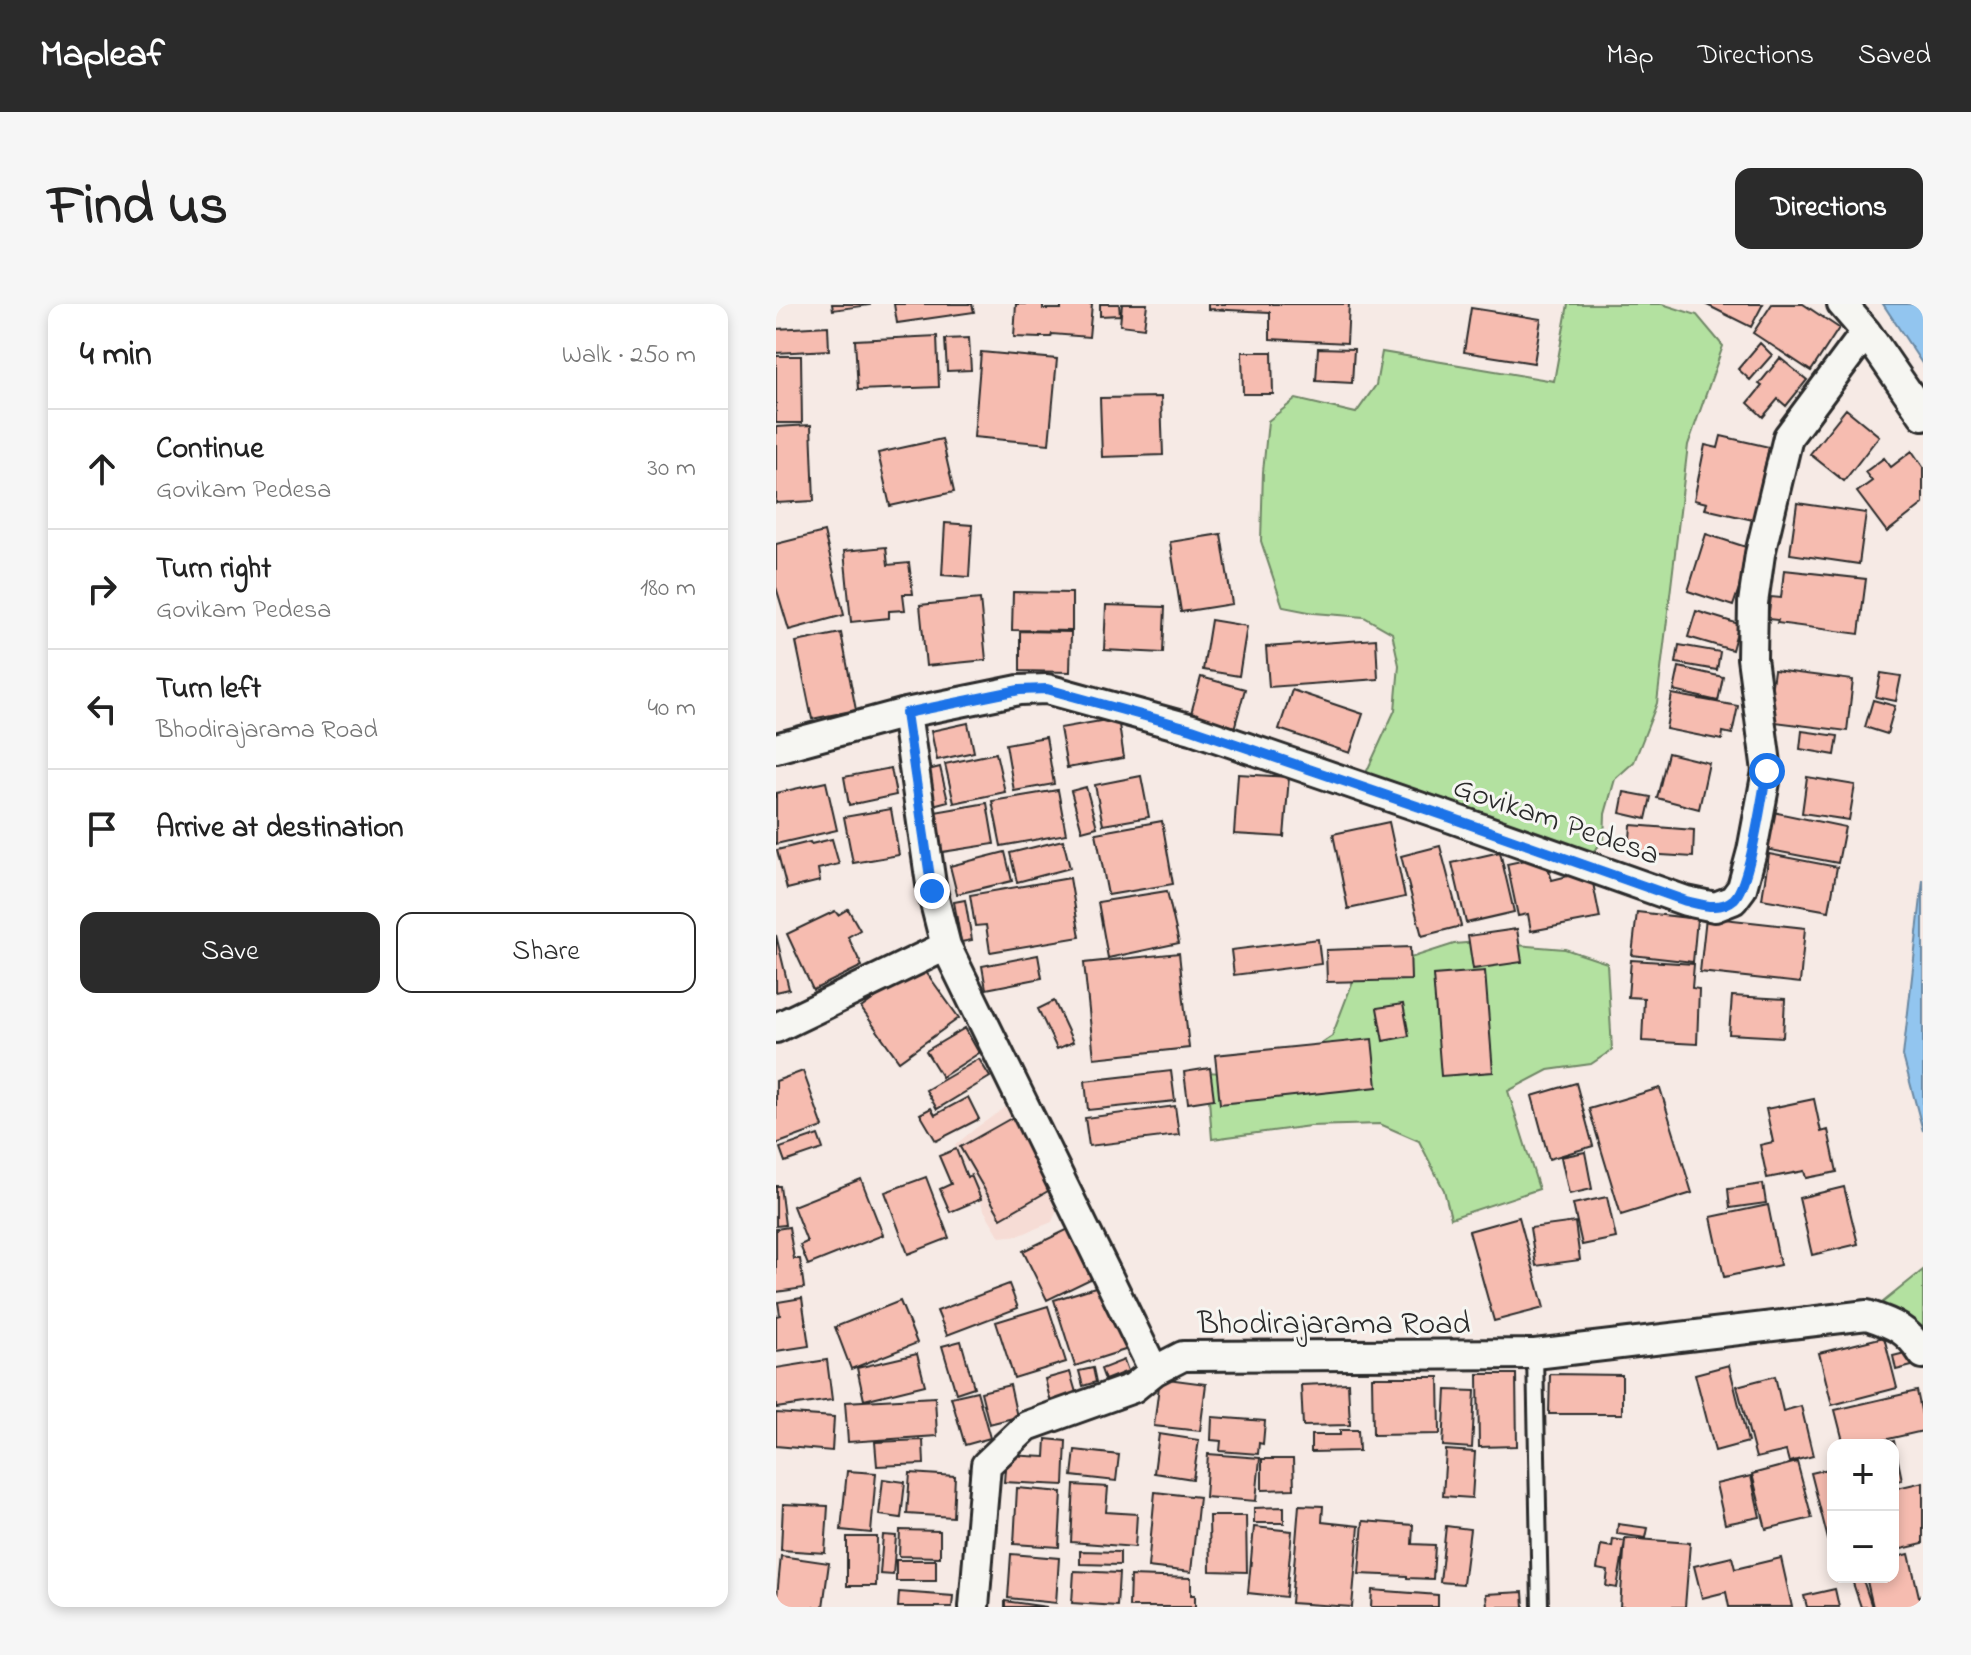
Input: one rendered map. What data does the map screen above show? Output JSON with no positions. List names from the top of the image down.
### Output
{
  "streets": {
    "street": ["Govikam Pedesa", "Bhodirajarama Road"]
  },
  "page": {
    "header": "Mapleaf",
    "nav": ["Map", "Directions", "Saved"],
    "title": "Find us",
    "buttons": [
      "Directions",
      ["Save", "Share"]
    ],
    "heading": ["4 min", "Walk · 250 m"],
    "list": [
      ["Continue", "Govikam Pedesa", "30 m"],
      ["Turn right", "Govikam Pedesa", "180 m"],
      ["Turn left", "Bhodirajarama Road", "40 m"],
      "Arrive at destination"
    ],
    "map_buttons": ["+", "−"]
  }
}
